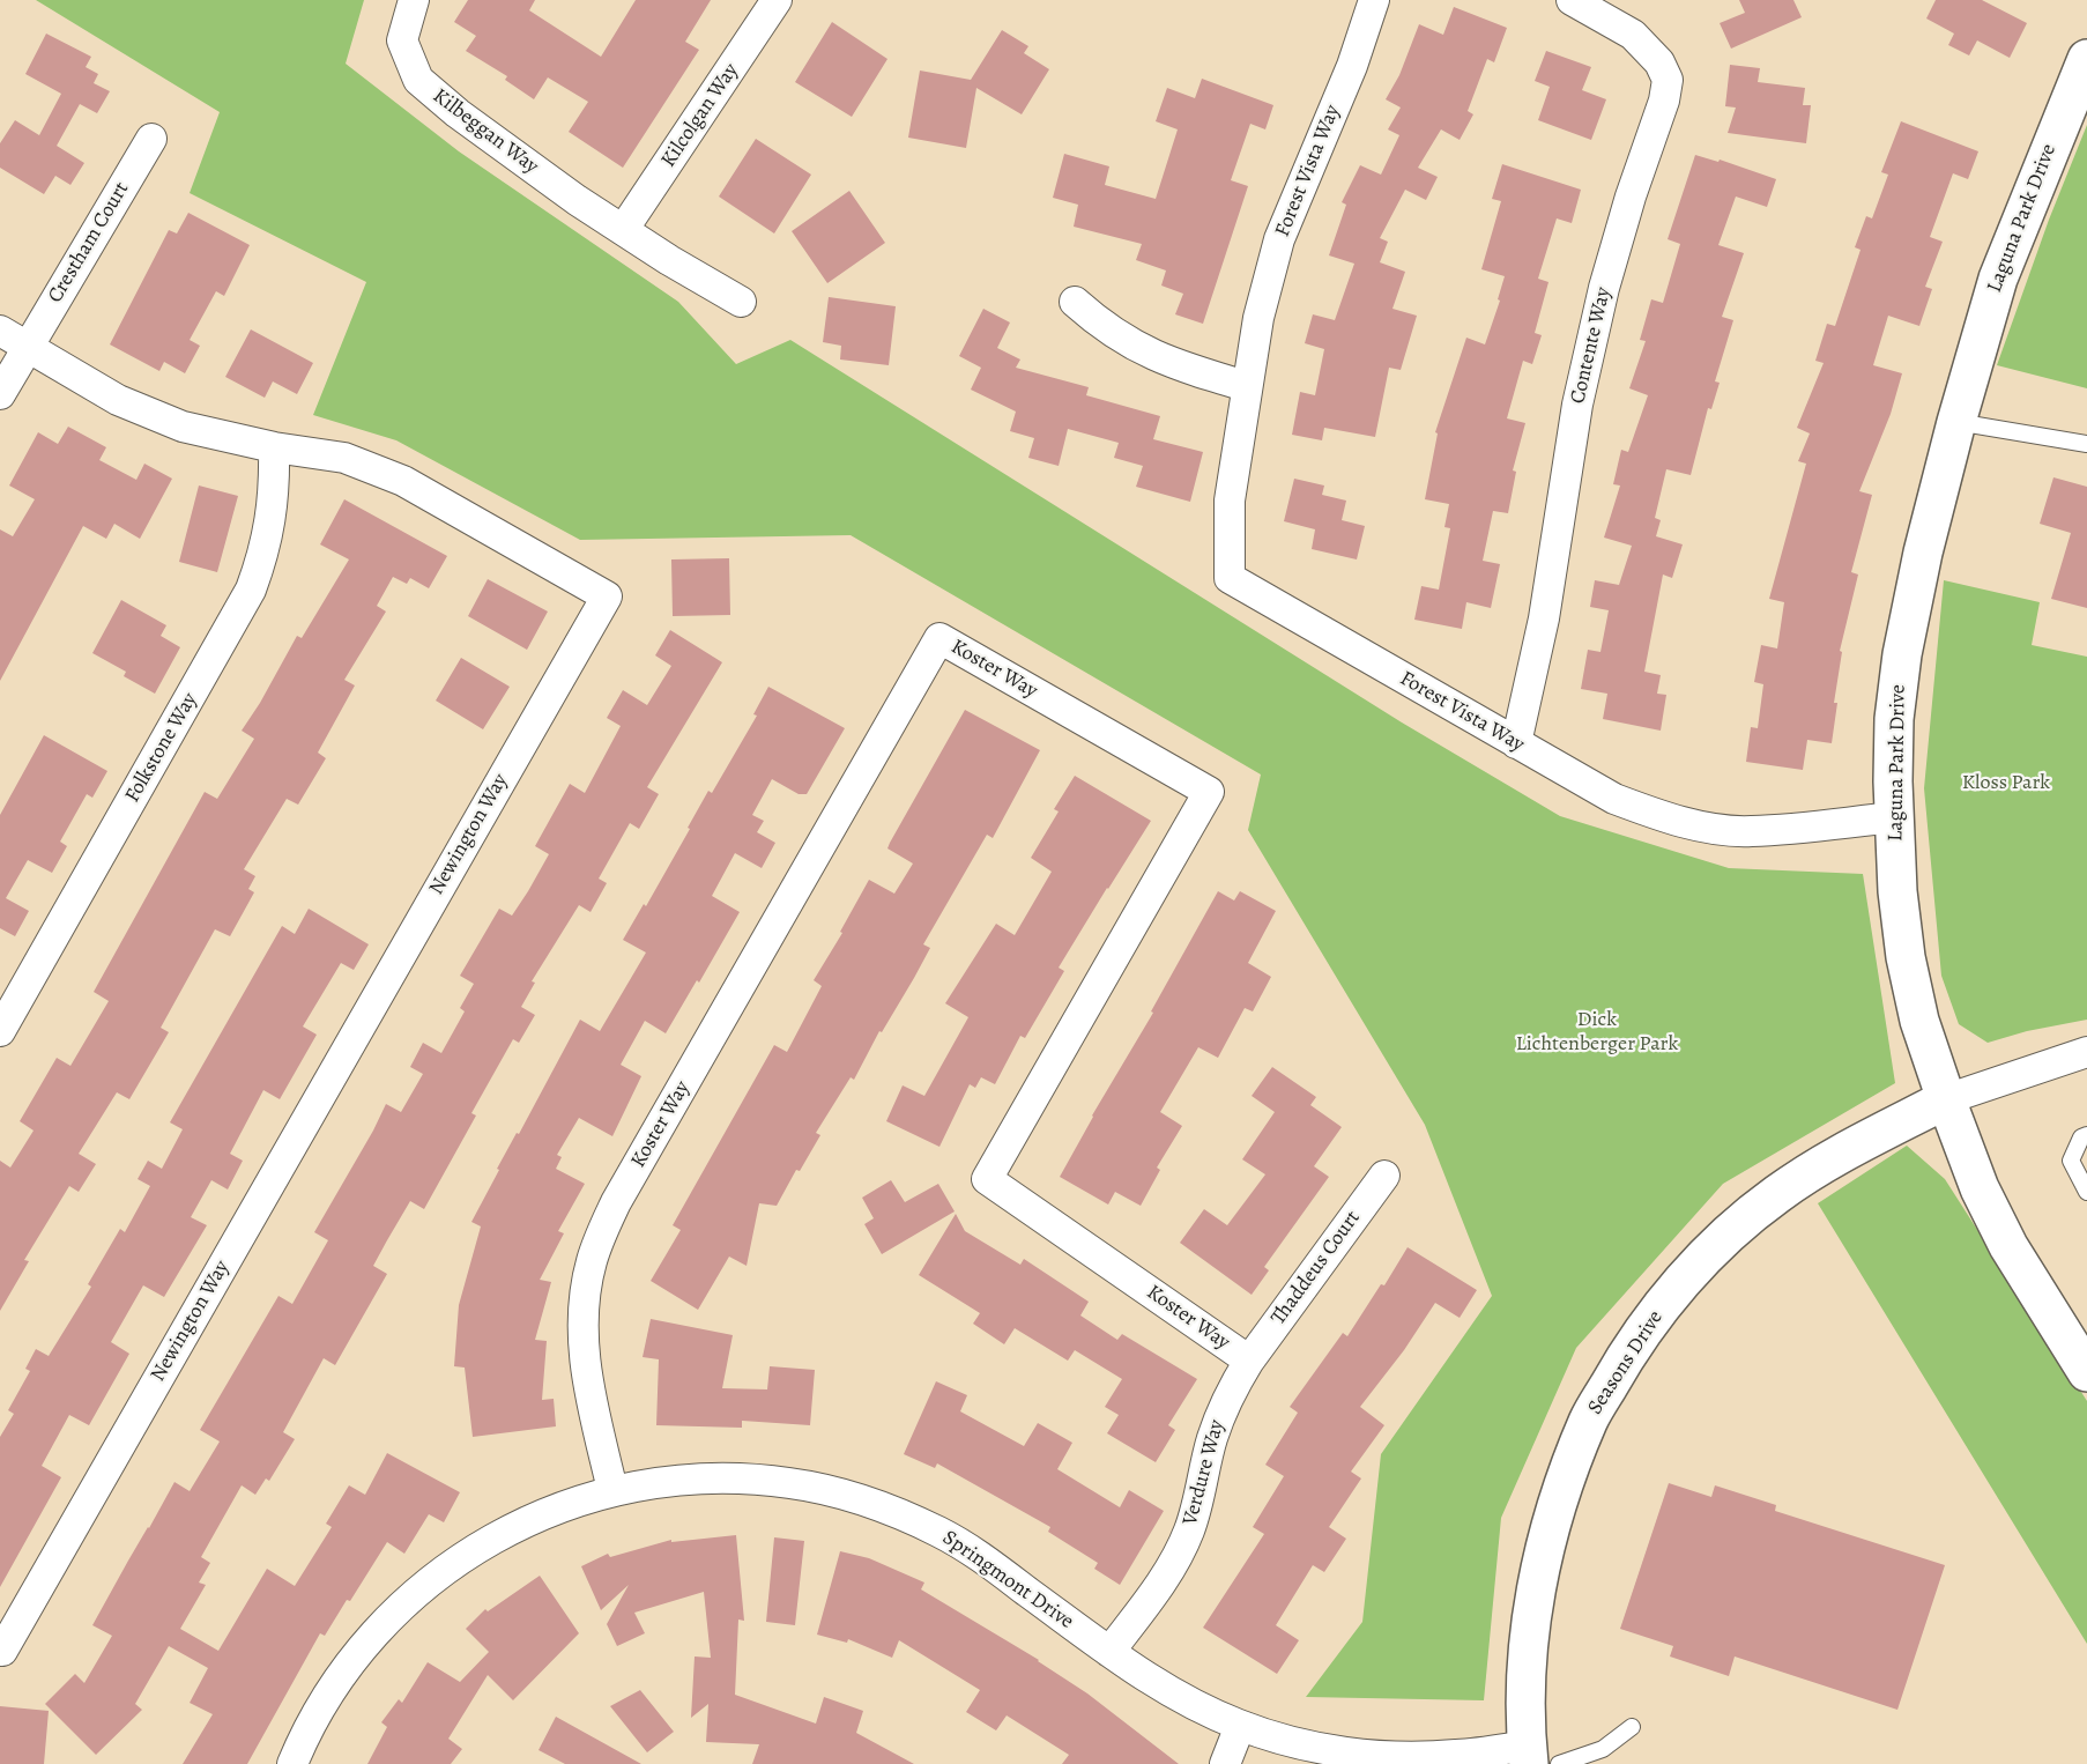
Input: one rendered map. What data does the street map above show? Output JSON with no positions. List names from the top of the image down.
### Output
{
  "streets": {
    "street": [
      "Kilcolgan Way",
      "Kilbeggan Way",
      "Forest Vista Way",
      "Laguna Park Drive",
      "Crestham Court",
      "Contente Way",
      "Koster Way",
      "Folkstone Way",
      "Newington Way",
      "Thaddeus Court",
      "Seasons Drive",
      "Verdure Way",
      "Springmont Drive"
    ]
  },
  "crossings": [
    ["Kilcolgan Way", "Kilbeggan Way"],
    ["Forest Vista Way", "Laguna Park Drive"],
    ["Forest Vista Way", "Contente Way"],
    ["Laguna Park Drive", "Seasons Drive"],
    ["Crestham Court", "Newington Way"],
    ["Koster Way", "Thaddeus Court"],
    ["Koster Way", "Verdure Way"],
    ["Koster Way", "Springmont Drive"],
    ["Folkstone Way", "Newington Way"],
    ["Thaddeus Court", "Verdure Way"],
    ["Seasons Drive", "Springmont Drive"],
    ["Verdure Way", "Springmont Drive"]
  ],
  "parks": ["Kloss Park", "Dick Lichtenberger Park"]
}
